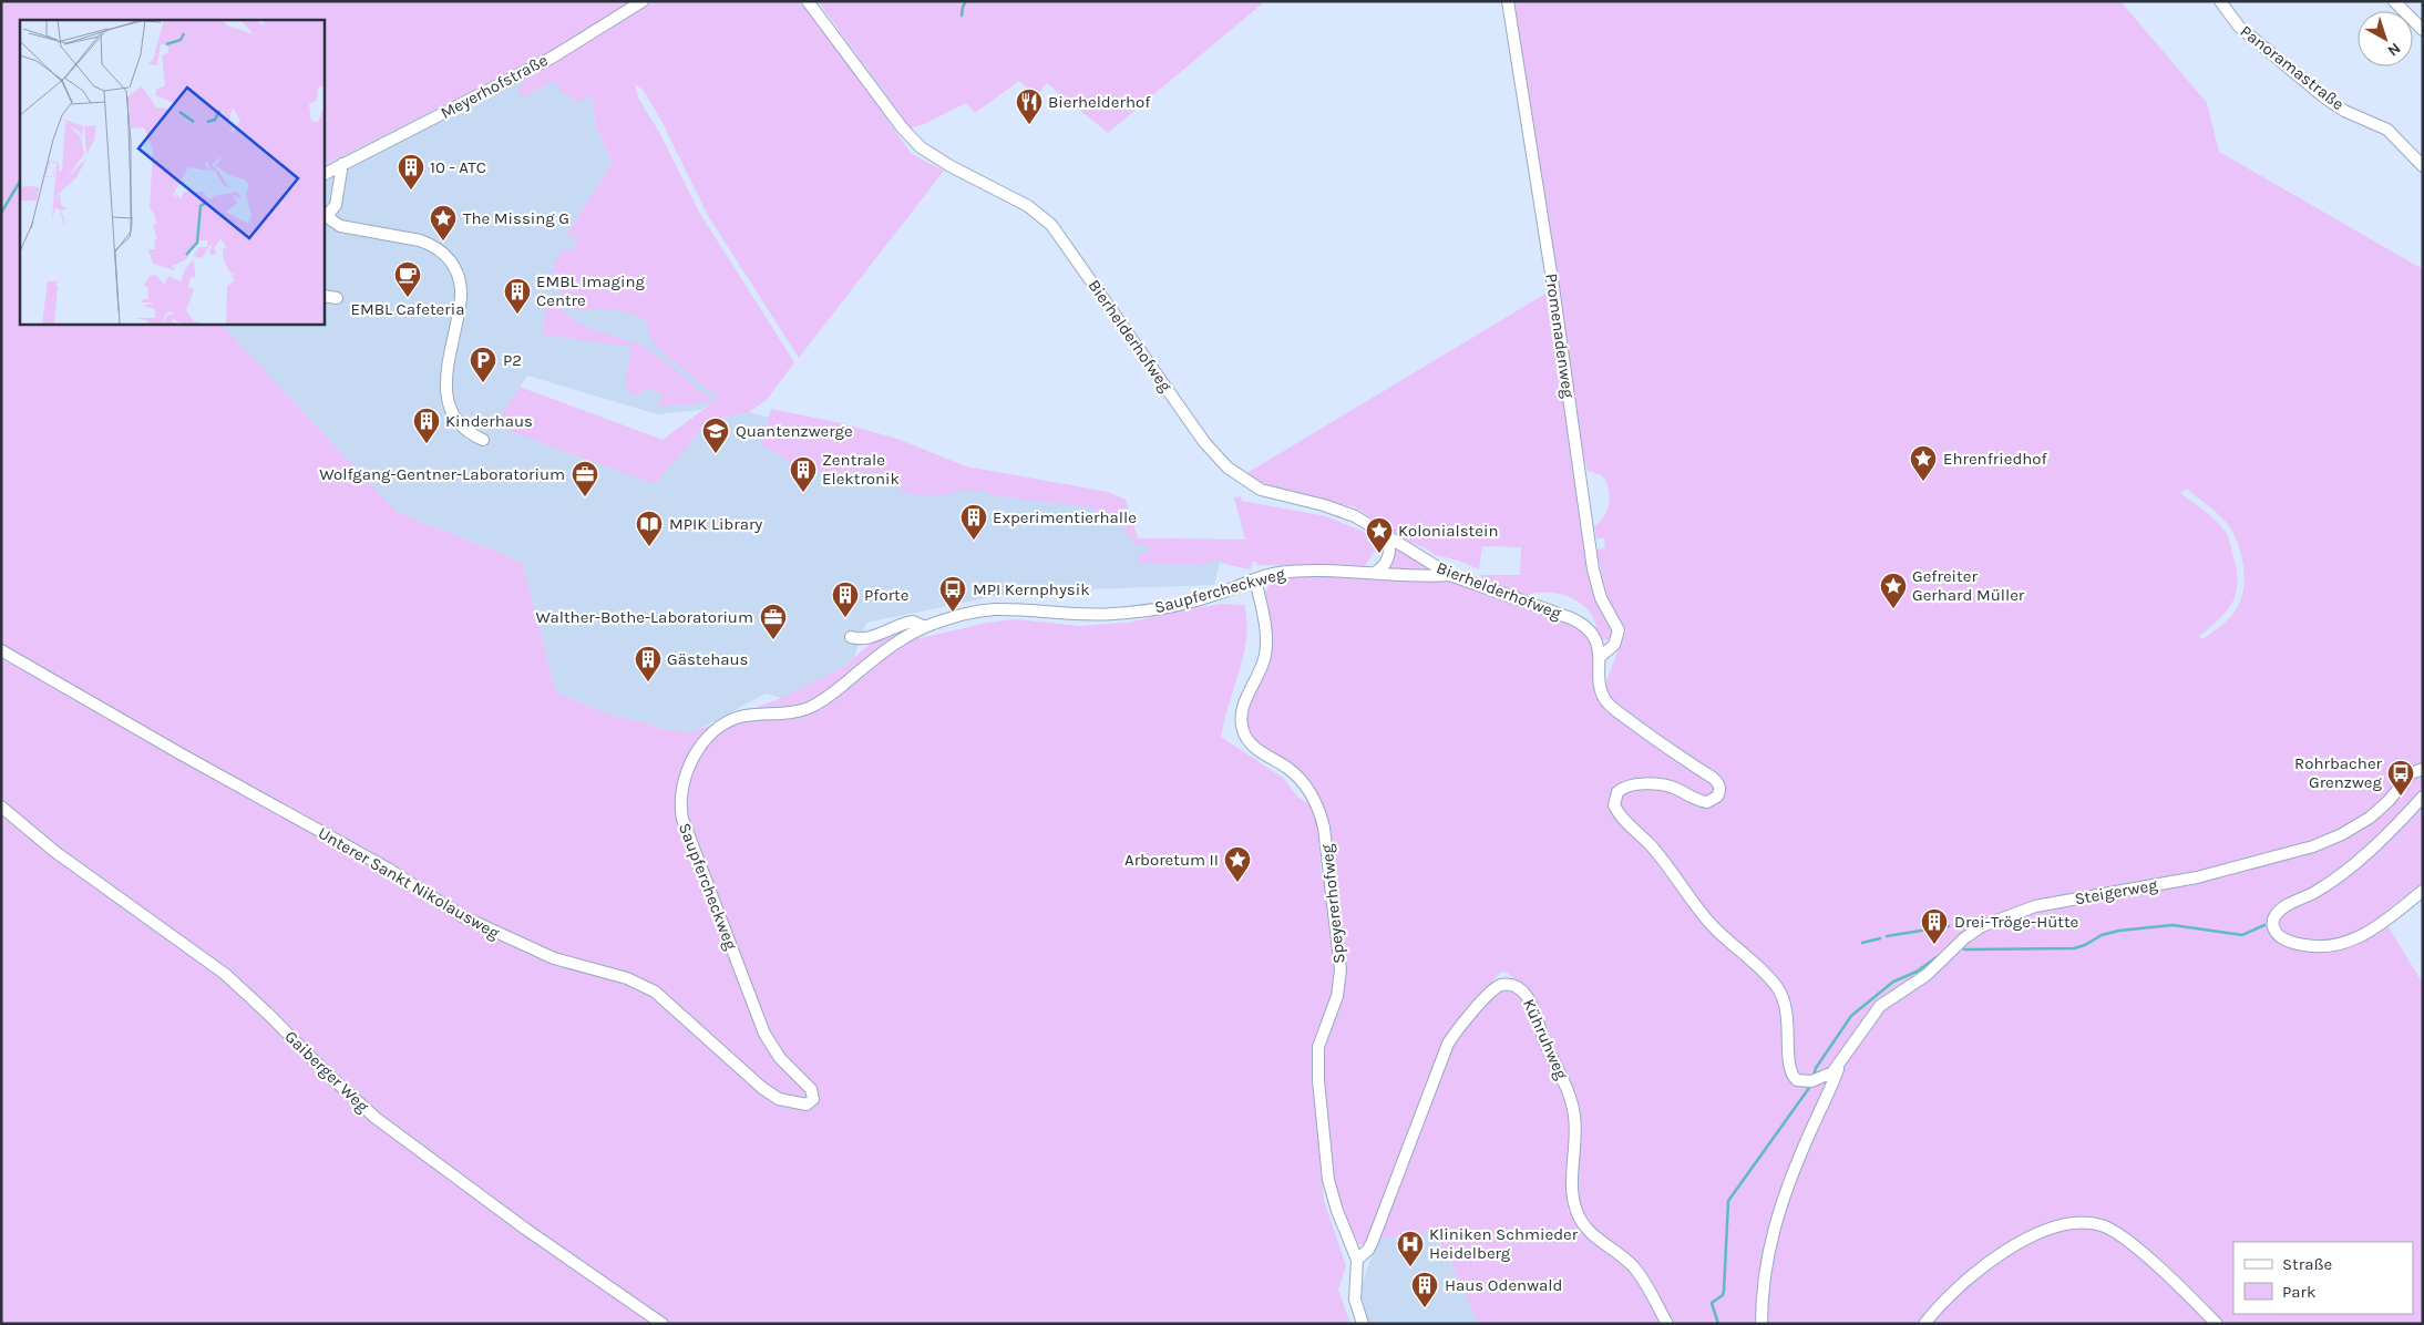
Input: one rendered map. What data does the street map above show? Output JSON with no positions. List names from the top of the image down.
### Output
{
  "streets": {
    "street": [
      "Panoramastraße",
      "Meyerhofstraße",
      "Bierhelderhofweg",
      "Promenadenweg",
      "Saupfercheckweg",
      "Unterer Sankt Nikolausweg",
      "Steigerweg",
      "Speyererhofweg",
      "Kühruhweg",
      "Gaiberger Weg"
    ]
  },
  "crossings": [
    ["Bierhelderhofweg", "Promenadenweg"],
    ["Bierhelderhofweg", "Saupfercheckweg"],
    ["Bierhelderhofweg", "Steigerweg"],
    ["Saupfercheckweg", "Unterer Sankt Nikolausweg"],
    ["Saupfercheckweg", "Speyererhofweg"],
    ["Speyererhofweg", "Kühruhweg"]
  ],
  "places": {
    "restaurant": ["Bierhelderhof"],
    "building": [
      "10 - ATC",
      "EMBL Imaging Centre",
      "Kinderhaus",
      "Zentrale Elektronik",
      "Experimentierhalle",
      "Pforte",
      "Gästehaus",
      "Drei-Tröge-Hütte",
      "Haus Odenwald"
    ],
    "place": [
      "The Missing G",
      "Ehrenfriedhof",
      "Kolonialstein",
      "Gefreiter Gerhard Müller",
      "Arboretum II"
    ],
    "cafe": ["EMBL Cafeteria"],
    "parking": ["P2"],
    "school or university": ["Quantenzwerge"],
    "office": ["Wolfgang-Gentner-Laboratorium", "Walther-Bothe-Laboratorium"],
    "library": ["MPIK Library"],
    "bus stop": ["MPI Kernphysik", "Rohrbacher Grenzweg"],
    "hospital": ["Kliniken Schmieder Heidelberg"]
  },
  "legend": ["Straße", "Park"],
  "north": "bottom right"
}
